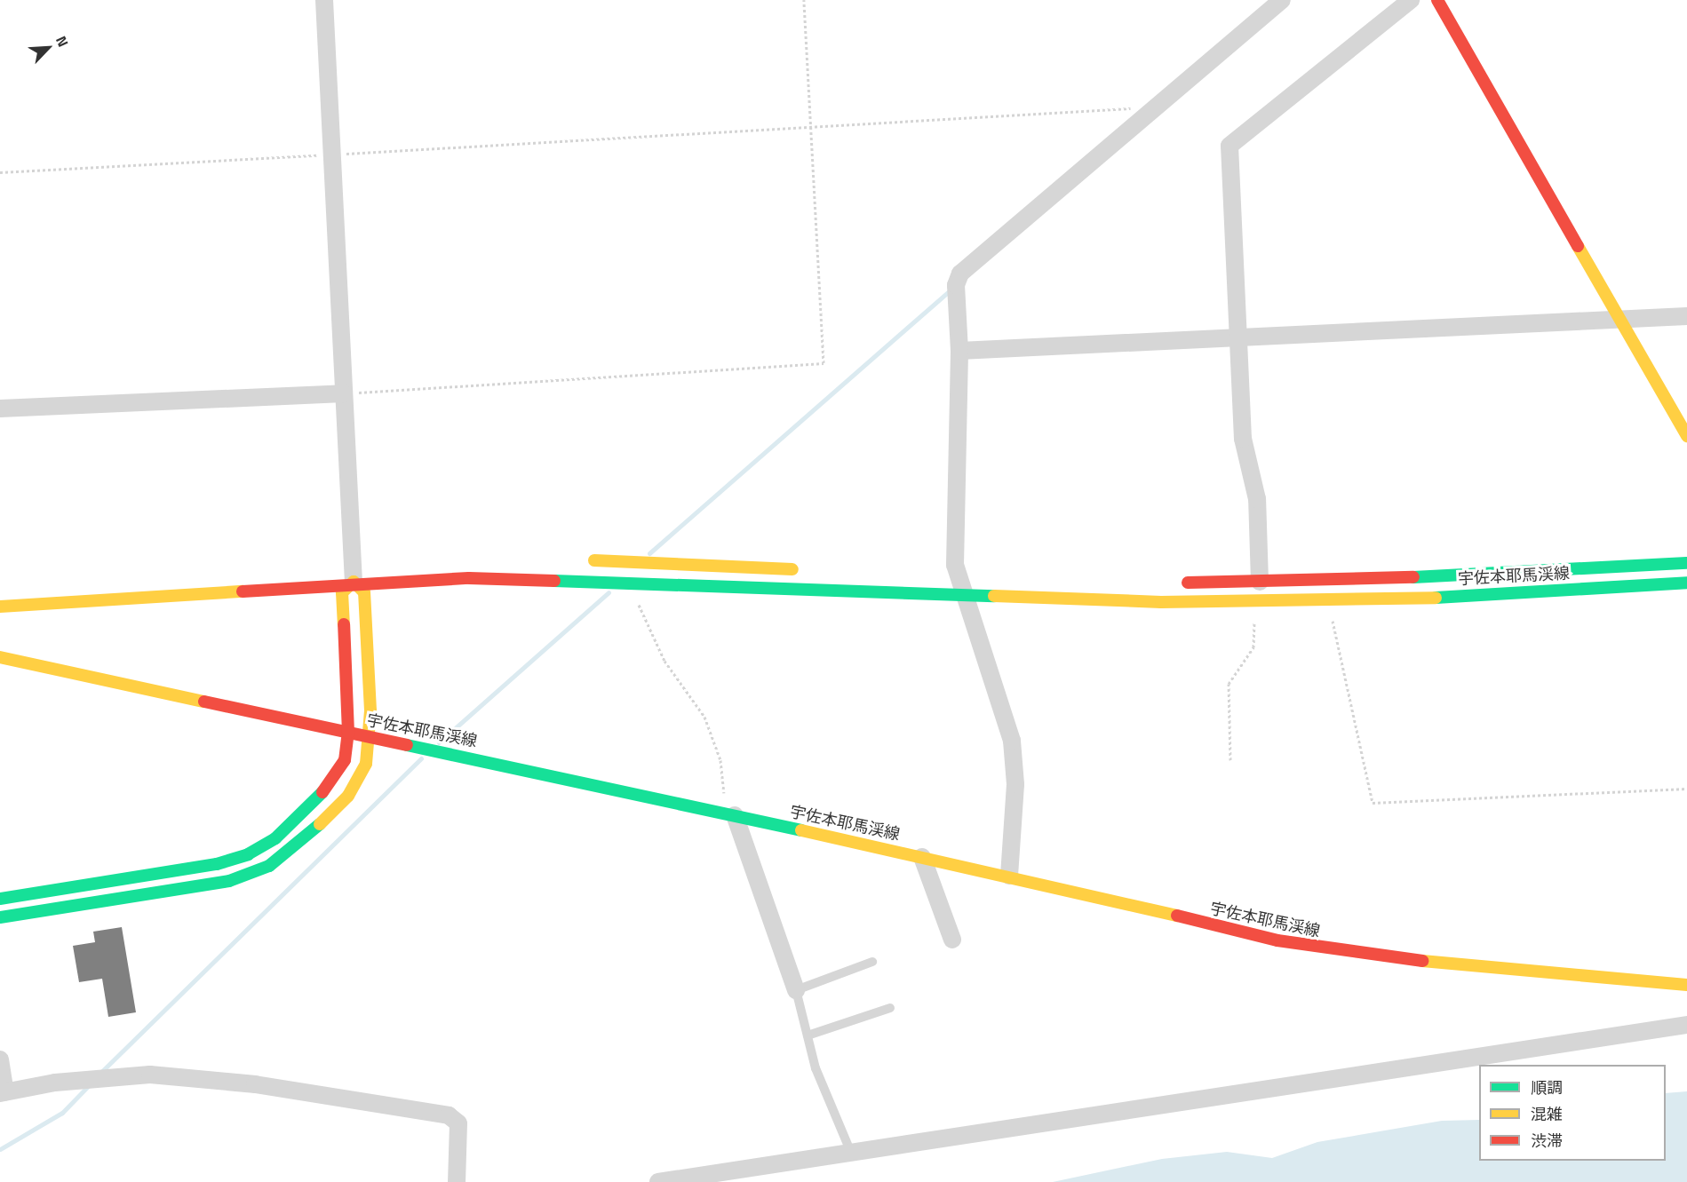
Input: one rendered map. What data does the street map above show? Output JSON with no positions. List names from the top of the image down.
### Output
{
  "streets": {
    "main road": ["宇佐本耶馬渓線"]
  },
  "legend": ["順調", "混雑", "渋滞"],
  "north": "top right"
}
